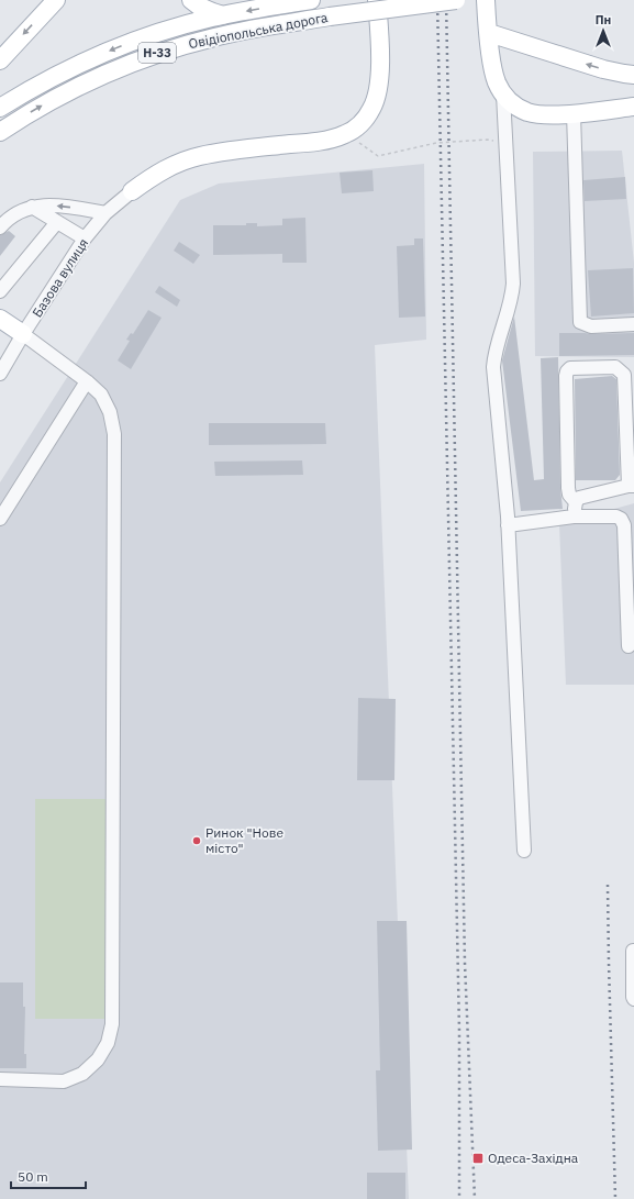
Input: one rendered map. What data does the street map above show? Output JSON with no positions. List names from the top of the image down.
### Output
{
  "streets": {
    "main road": ["Овідіопольська дорога", "Н-33"],
    "street": ["Базова вулиця"]
  },
  "places": {
    "other": ["Ринок \"Нове місто\""],
    "transit": ["Одеса-Західна"]
  },
  "scale_bar": "50 m",
  "north": "top"
}
